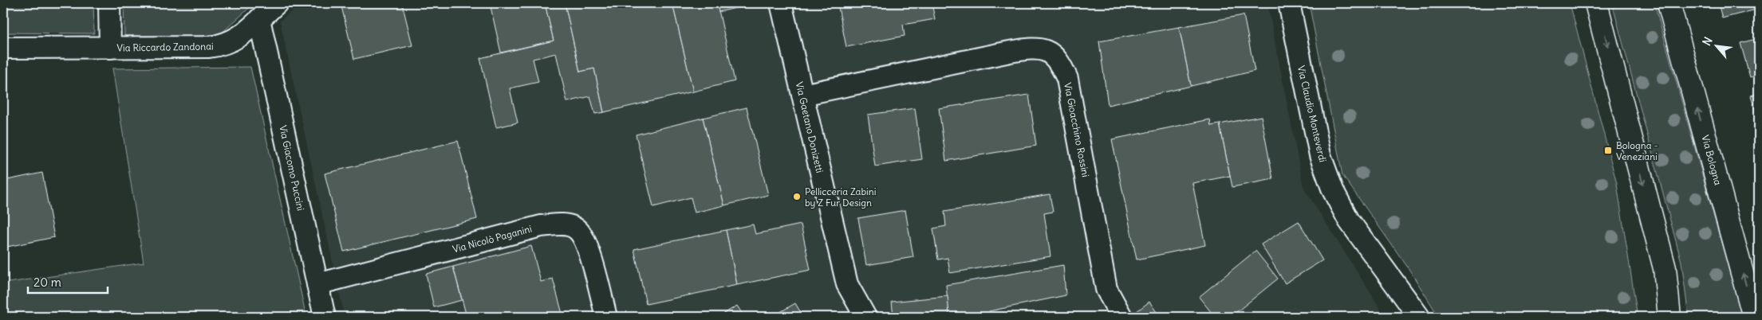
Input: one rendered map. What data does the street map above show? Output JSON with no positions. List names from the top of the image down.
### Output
{
  "streets": {
    "street": [
      "Via Riccardo Zandonai",
      "Via Claudio Monteverdi",
      "Via Gaetano Donizetti",
      "Via Gioacchino Rossini",
      "Via Bologna",
      "Via Giacomo Puccini",
      "Via Nicolò Paganini"
    ]
  },
  "crossings": [
    ["Via Riccardo Zandonai", "Via Giacomo Puccini"],
    ["Via Gaetano Donizetti", "Via Gioacchino Rossini"],
    ["Via Giacomo Puccini", "Via Nicolò Paganini"]
  ],
  "places": {
    "transit": ["Bologna - Veneziani"],
    "other": ["Pellicceria Zabini by Z Fur Design"]
  },
  "scale_bar": "20 m",
  "north": "top left"
}
